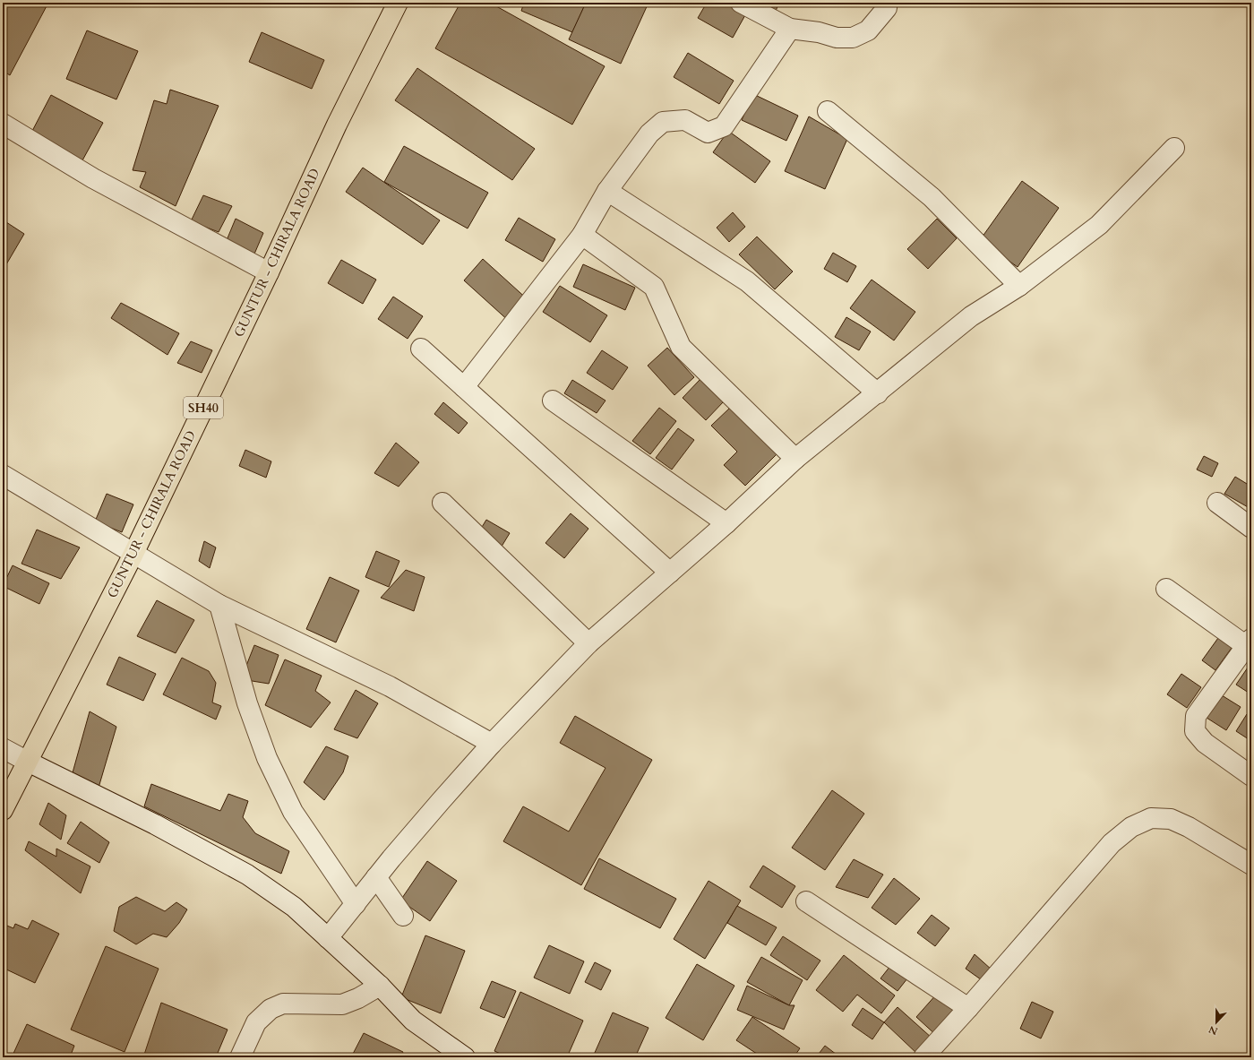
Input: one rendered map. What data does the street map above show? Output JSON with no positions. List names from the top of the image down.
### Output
{
  "streets": {
    "main road": ["GUNTUR - CHIRALA ROAD", "SH40"]
  },
  "north": "bottom"
}
